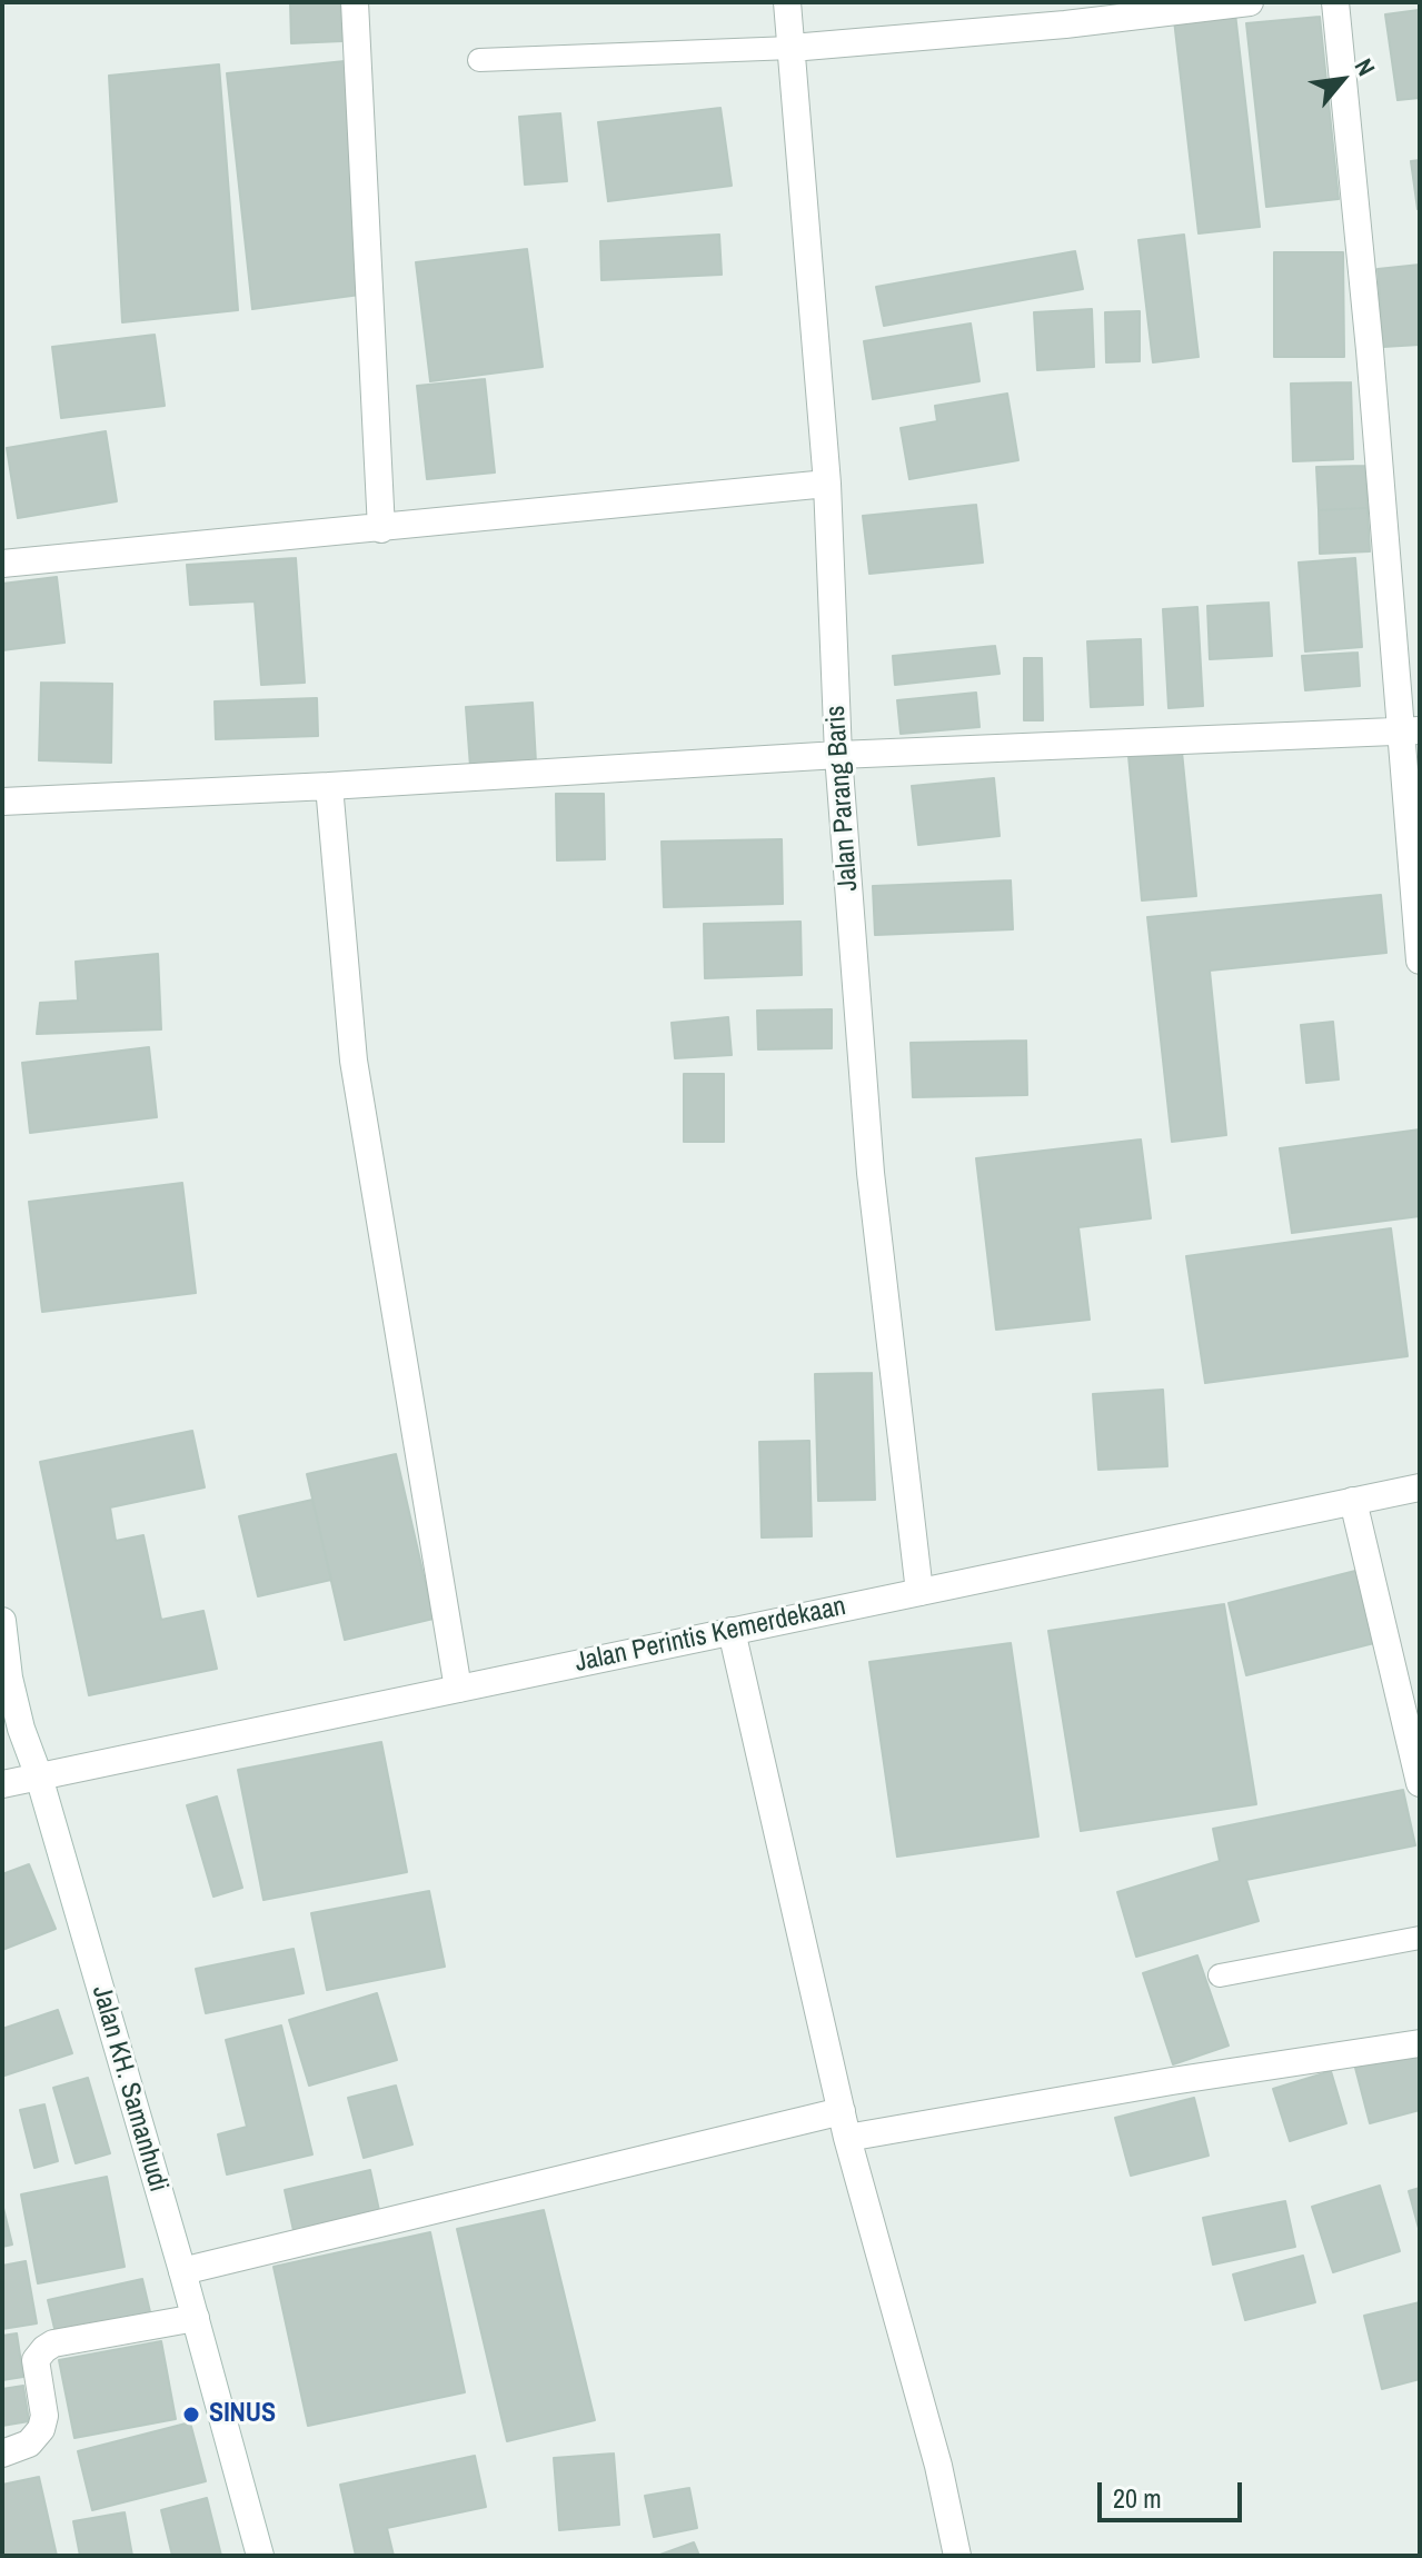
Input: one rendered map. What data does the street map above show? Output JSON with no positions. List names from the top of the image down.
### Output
{
  "streets": {
    "street": ["Jalan Parang Baris", "Jalan Perintis Kemerdekaan", "Jalan KH. Samanhudi"]
  },
  "crossings": [
    ["Jalan Parang Baris", "Jalan Perintis Kemerdekaan"],
    ["Jalan Perintis Kemerdekaan", "Jalan KH. Samanhudi"]
  ],
  "places": ["SINUS"],
  "scale_bar": "20 m",
  "north": "top right"
}
